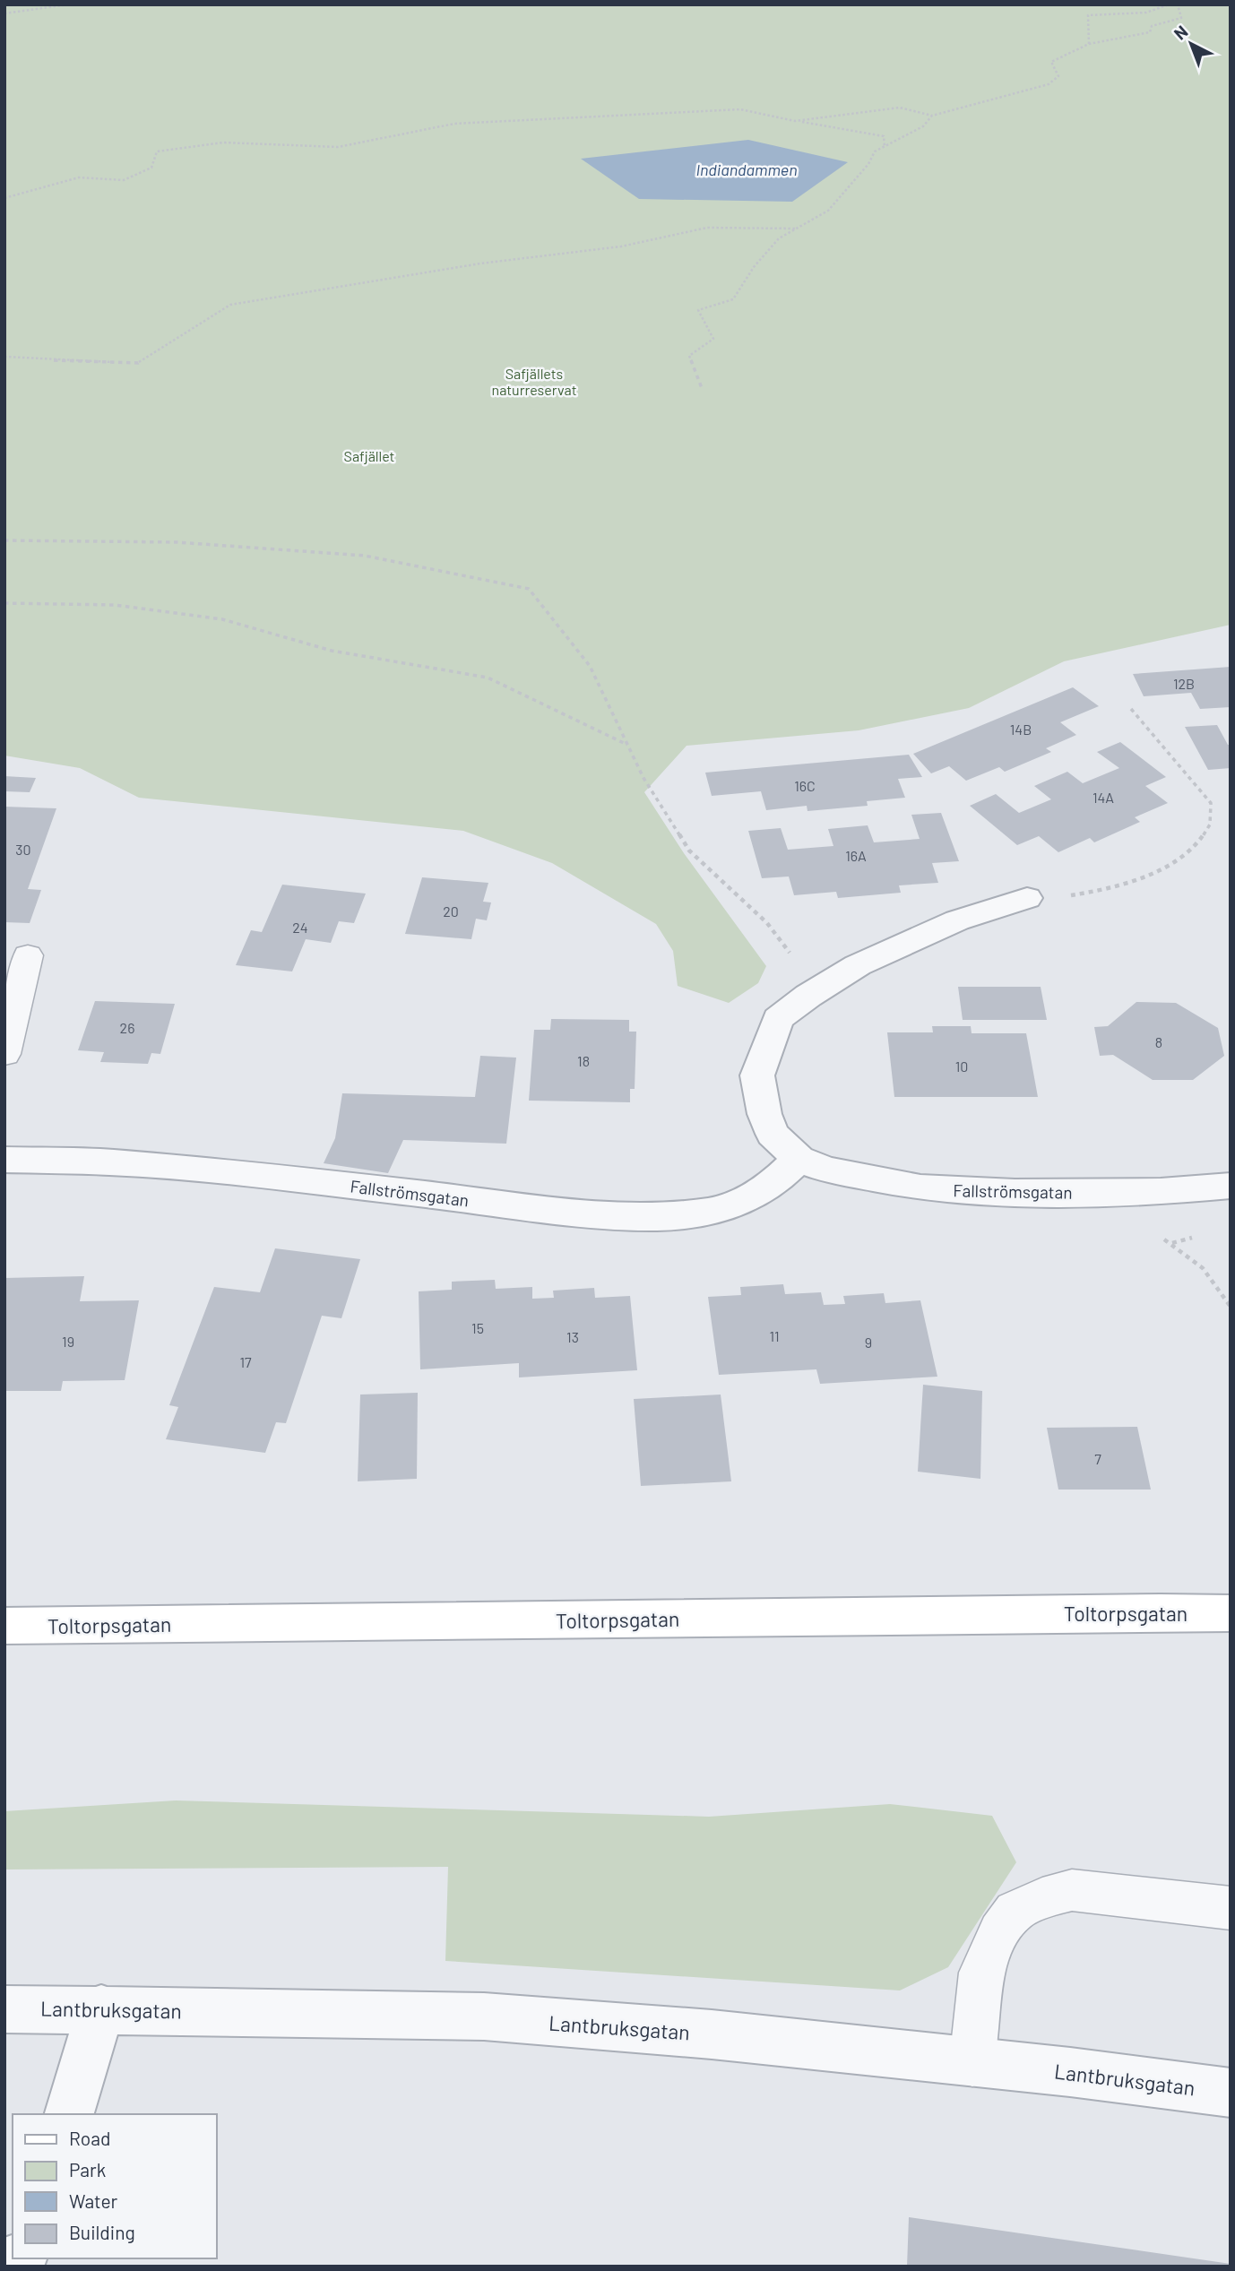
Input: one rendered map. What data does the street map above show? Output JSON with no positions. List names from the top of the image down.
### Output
{
  "streets": {
    "street": ["Fallströmsgatan", "Toltorpsgatan", "Lantbruksgatan"]
  },
  "water": ["Indiandammen"],
  "parks": ["Safjällets naturreservat", "Safjället"],
  "house_numbers": [
    "12B",
    "14B",
    "16C",
    "14A",
    "30",
    "16A",
    "20",
    "24",
    "26",
    "8",
    "18",
    "10",
    "15",
    "11",
    "13",
    "19",
    "9",
    "17",
    "7"
  ],
  "legend": [
    "Road",
    "Park",
    "Water",
    "Building"
  ],
  "north": "top left"
}
